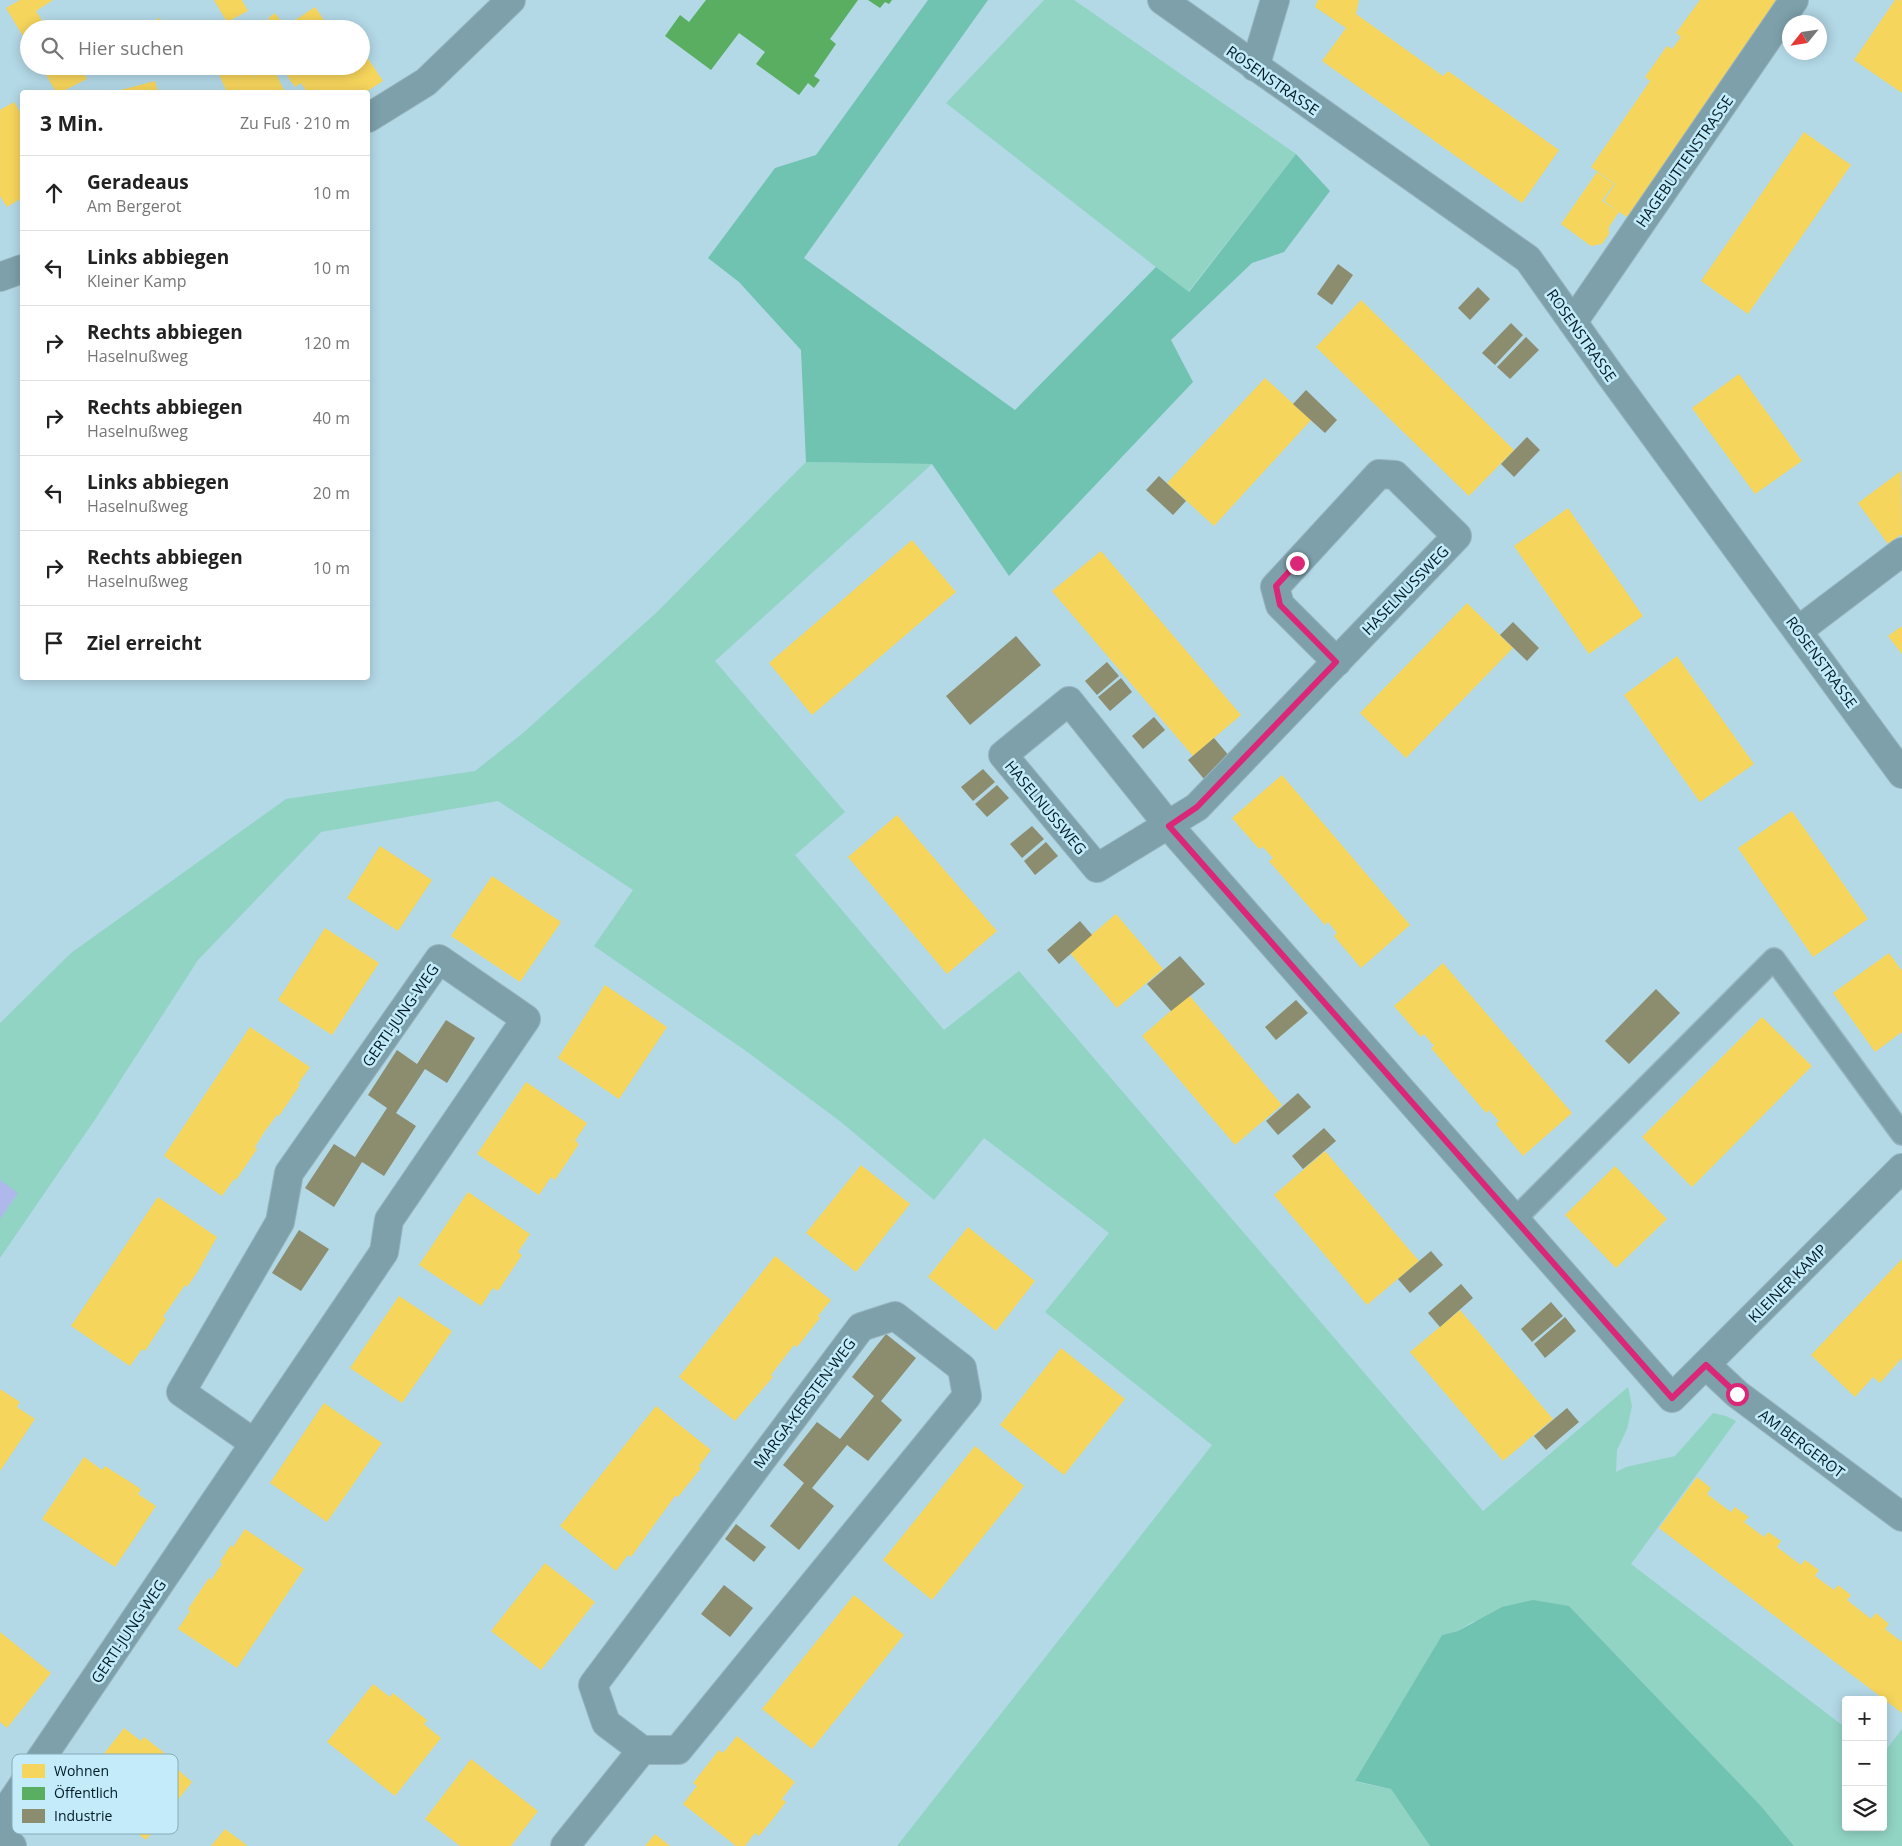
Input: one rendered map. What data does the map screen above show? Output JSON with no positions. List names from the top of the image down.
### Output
{
  "streets": {
    "street": [
      "ROSENSTRASSE",
      "HAGEBUTTENSTRASSE",
      "HASELNUSSWEG",
      "GERTI-JUNG-WEG",
      "KLEINER KAMP",
      "MARGA-KERSTEN-WEG",
      "AM BERGEROT"
    ]
  },
  "crossings": [
    ["ROSENSTRASSE", "HAGEBUTTENSTRASSE"],
    ["HASELNUSSWEG", "KLEINER KAMP"],
    ["KLEINER KAMP", "AM BERGEROT"]
  ],
  "legend": ["Wohnen", "Öffentlich", "Industrie"],
  "north": "bottom left",
  "page": {
    "search": "Hier suchen",
    "heading": ["3 Min.", "Zu Fuß · 210 m"],
    "list": [
      ["Geradeaus", "Am Bergerot", "10 m"],
      ["Links abbiegen", "Kleiner Kamp", "10 m"],
      ["Rechts abbiegen", "Haselnußweg", "120 m"],
      ["Rechts abbiegen", "Haselnußweg", "40 m"],
      ["Links abbiegen", "Haselnußweg", "20 m"],
      ["Rechts abbiegen", "Haselnußweg", "10 m"],
      "Ziel erreicht"
    ],
    "map_buttons": ["+", "−"]
  }
}
